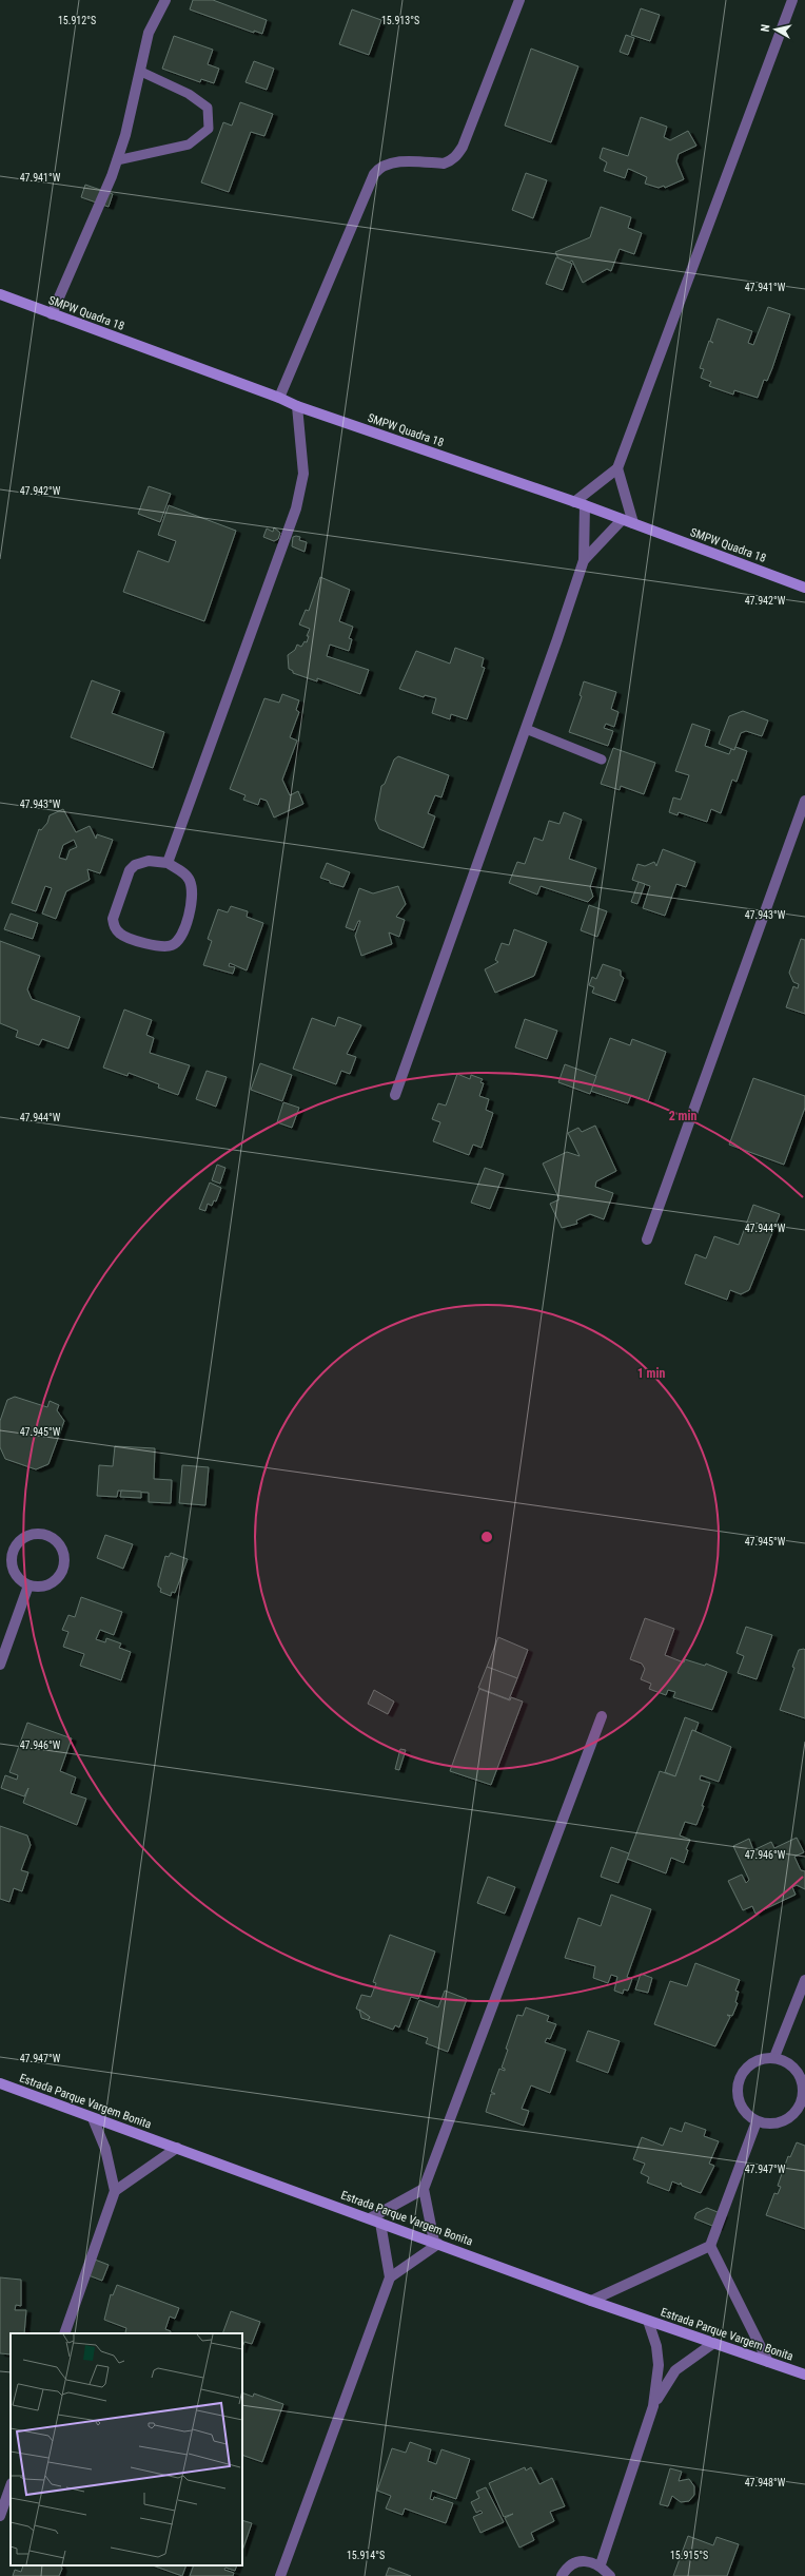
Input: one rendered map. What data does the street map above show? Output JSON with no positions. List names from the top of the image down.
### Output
{
  "streets": {
    "street": ["SMPW Quadra 18", "Estrada Parque Vargem Bonita"]
  },
  "north": "left",
  "coordinates": [
    "15.912°S",
    "15.913°S",
    "47.941°W",
    "47.942°W",
    "47.943°W",
    "47.944°W",
    "47.945°W",
    "47.946°W",
    "47.947°W",
    "47.948°W",
    "15.914°S",
    "15.915°S"
  ],
  "rings": ["2 min", "1 min"]
}
